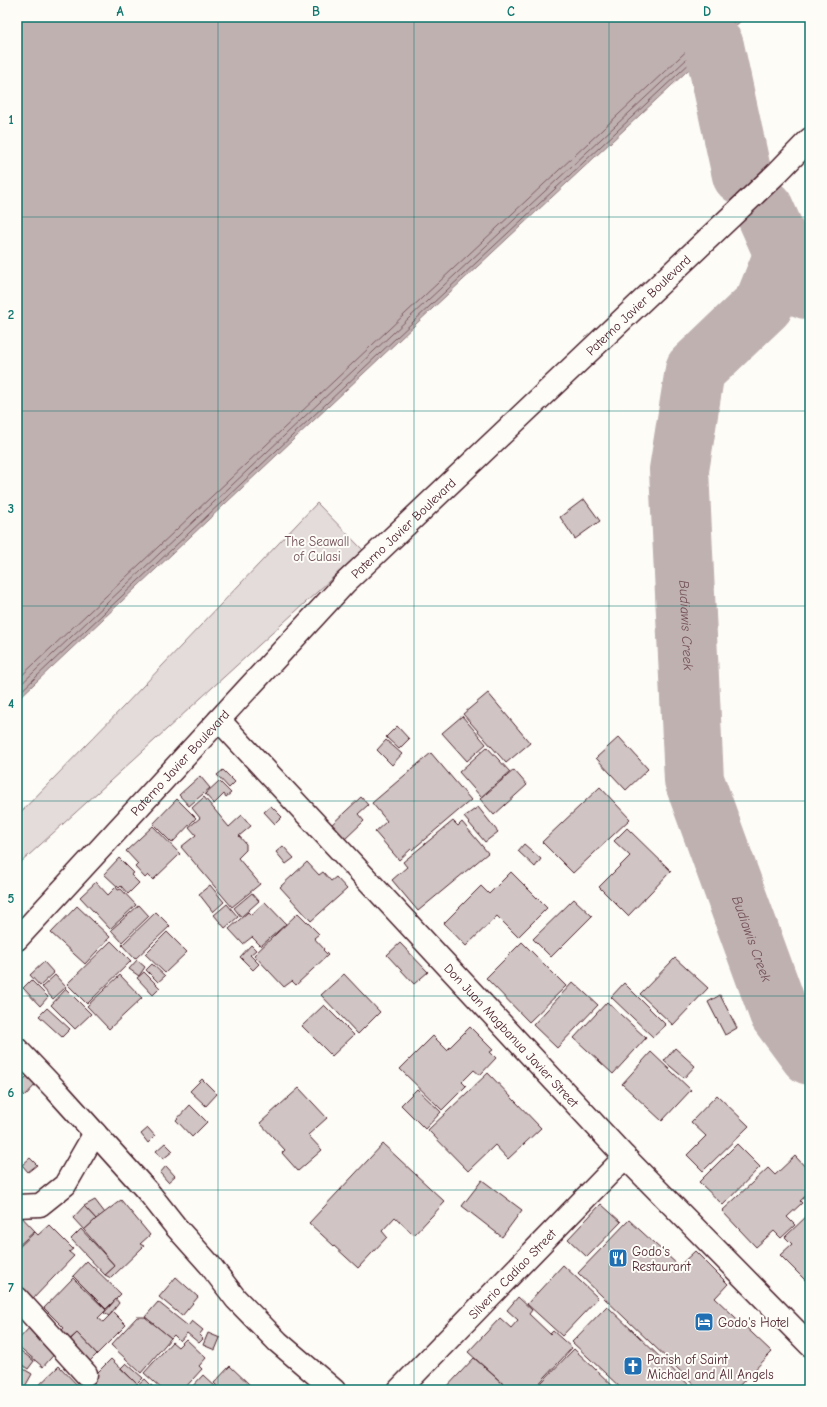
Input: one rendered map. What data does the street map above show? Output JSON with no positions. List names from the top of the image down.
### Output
{
  "streets": {
    "street": ["Paterno Javier Boulevard", "Don Juan Magbanua Javier Street", "Silverio Cadiao Street"]
  },
  "crossings": [
    ["Paterno Javier Boulevard", "Don Juan Magbanua Javier Street"],
    ["Don Juan Magbanua Javier Street", "Silverio Cadiao Street"]
  ],
  "water": ["Budiawis Creek"],
  "parks": ["The Seawall of Culasi"],
  "places": {
    "restaurant": ["Godo's Restaurant"],
    "hotel": ["Godo's Hotel"],
    "church": ["Parish of Saint Michael and All Angels"]
  },
  "grid": {
    "columns": [
      "A",
      "B",
      "C",
      "D"
    ],
    "rows": [
      "1",
      "2",
      "3",
      "4",
      "5",
      "6",
      "7"
    ]
  }
}
